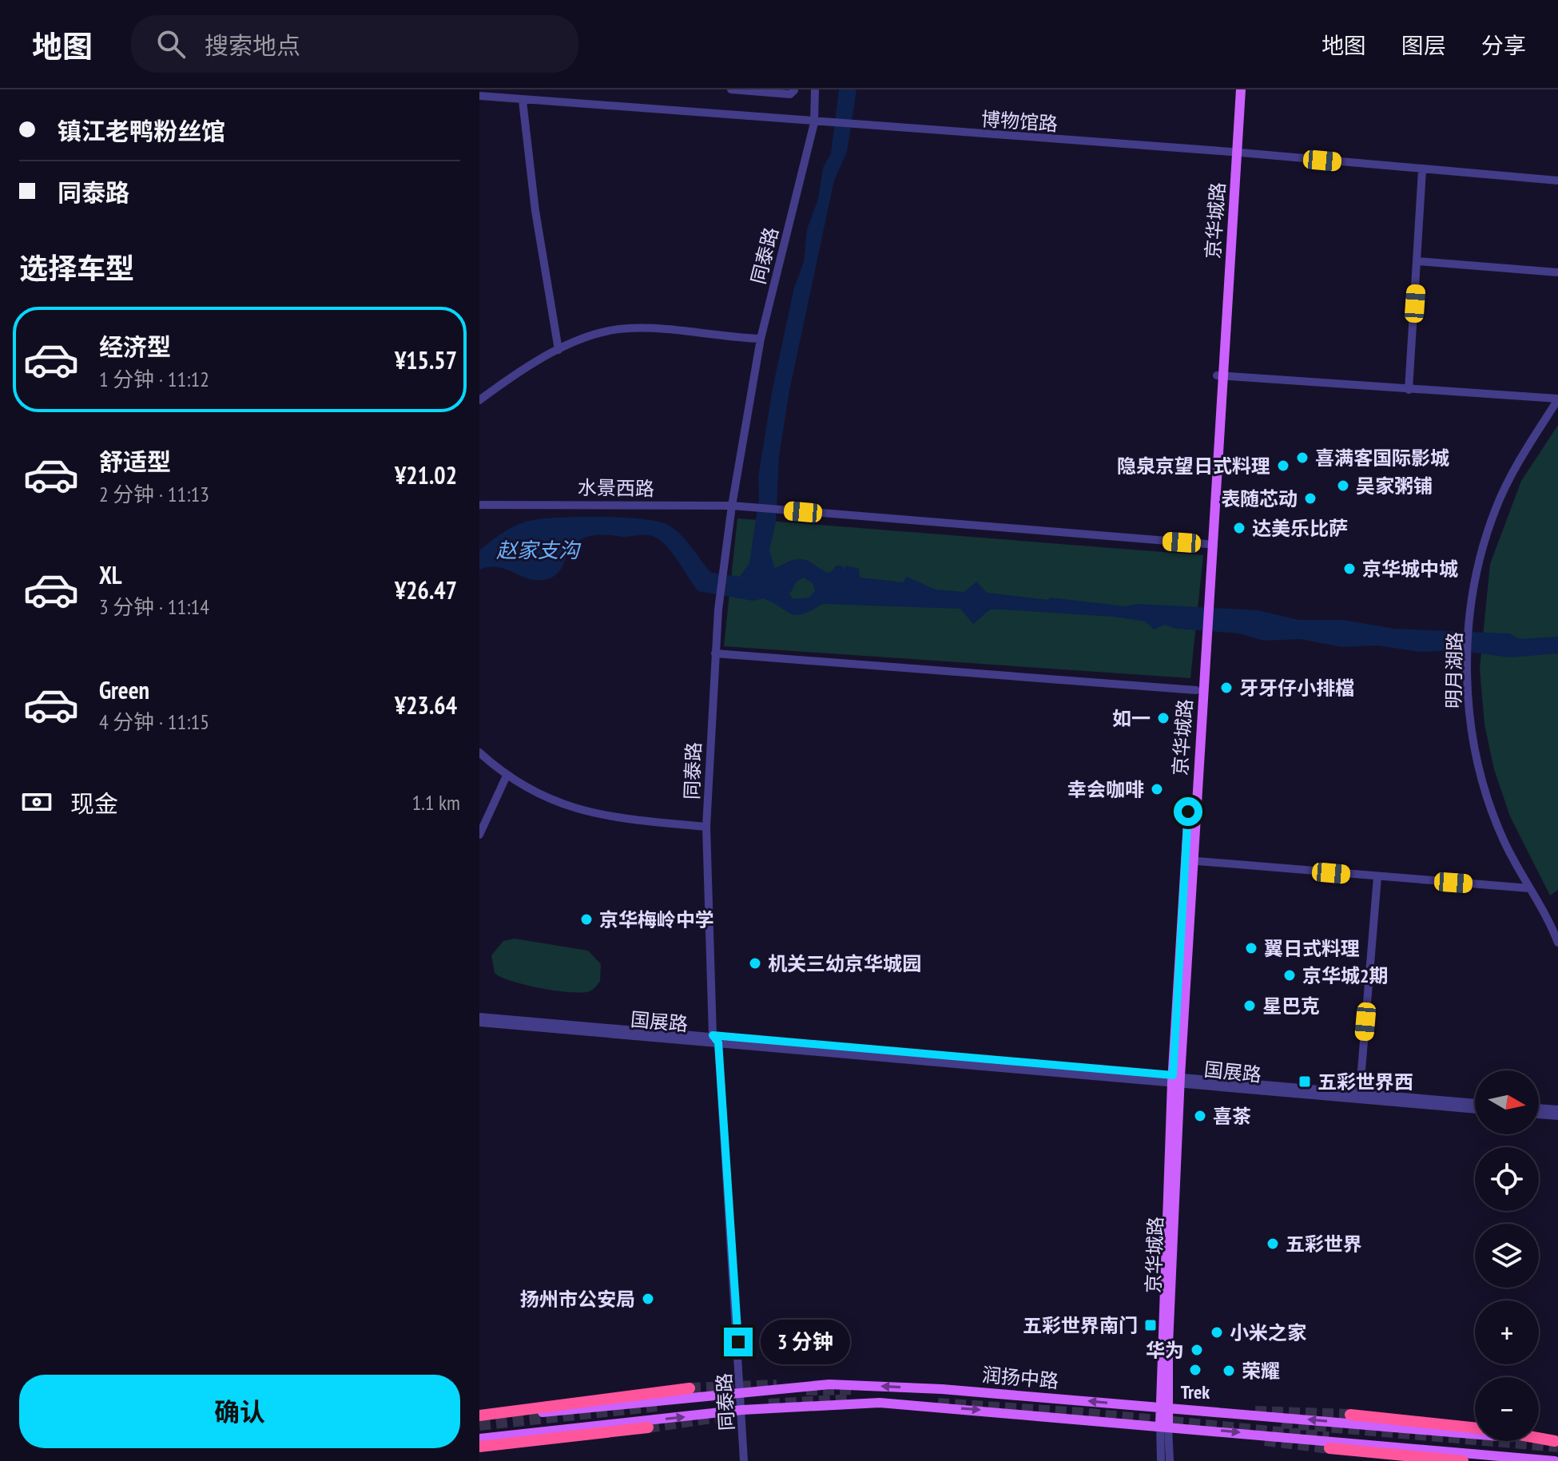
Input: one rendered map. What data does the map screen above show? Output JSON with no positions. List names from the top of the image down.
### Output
{
  "streets": {
    "main road": ["京华城路", "润扬中路"],
    "street": [
      "博物馆路",
      "同泰路",
      "水景西路",
      "明月湖路",
      "国展路"
    ]
  },
  "crossings": [
    ["博物馆路", "京华城路"],
    ["博物馆路", "同泰路"],
    ["京华城路", "水景西路"],
    ["京华城路", "国展路"],
    ["京华城路", "润扬中路"],
    ["同泰路", "水景西路"],
    ["同泰路", "国展路"],
    ["同泰路", "润扬中路"]
  ],
  "water": ["赵家支沟"],
  "places": {
    "other": [
      "喜满客国际影城",
      "隐泉京望日式料理",
      "吴家粥铺",
      "表随芯动",
      "达美乐比萨",
      "京华城中城",
      "牙牙仔小排檔",
      "如一",
      "幸会咖啡",
      "京华梅岭中学",
      "翼日式料理",
      "机关三幼京华城园",
      "京华城2期",
      "星巴克",
      "喜茶",
      "五彩世界",
      "扬州市公安局",
      "小米之家",
      "华为",
      "Trek",
      "荣耀"
    ],
    "transit": ["五彩世界西", "五彩世界南门"]
  },
  "north": "right",
  "page": {
    "header": "地图",
    "search": "搜索地点",
    "nav": ["地图", "图层", "分享"],
    "banner": ["镇江老鸭粉丝馆", "同泰路"],
    "heading": "选择车型",
    "list": [
      {
        "name": "经济型",
        "note": "1 分钟 · 11:12",
        "value": "¥15.57"
      },
      {
        "name": "舒适型",
        "note": "2 分钟 · 11:13",
        "value": "¥21.02"
      },
      {
        "name": "XL",
        "note": "3 分钟 · 11:14",
        "value": "¥26.47"
      },
      {
        "name": "Green",
        "note": "4 分钟 · 11:15",
        "value": "¥23.64"
      }
    ],
    "pay": ["现金", "1.1 km"],
    "map_buttons": ["+", "−"],
    "bubble": "3 分钟",
    "buttons": "确认"
  }
}
